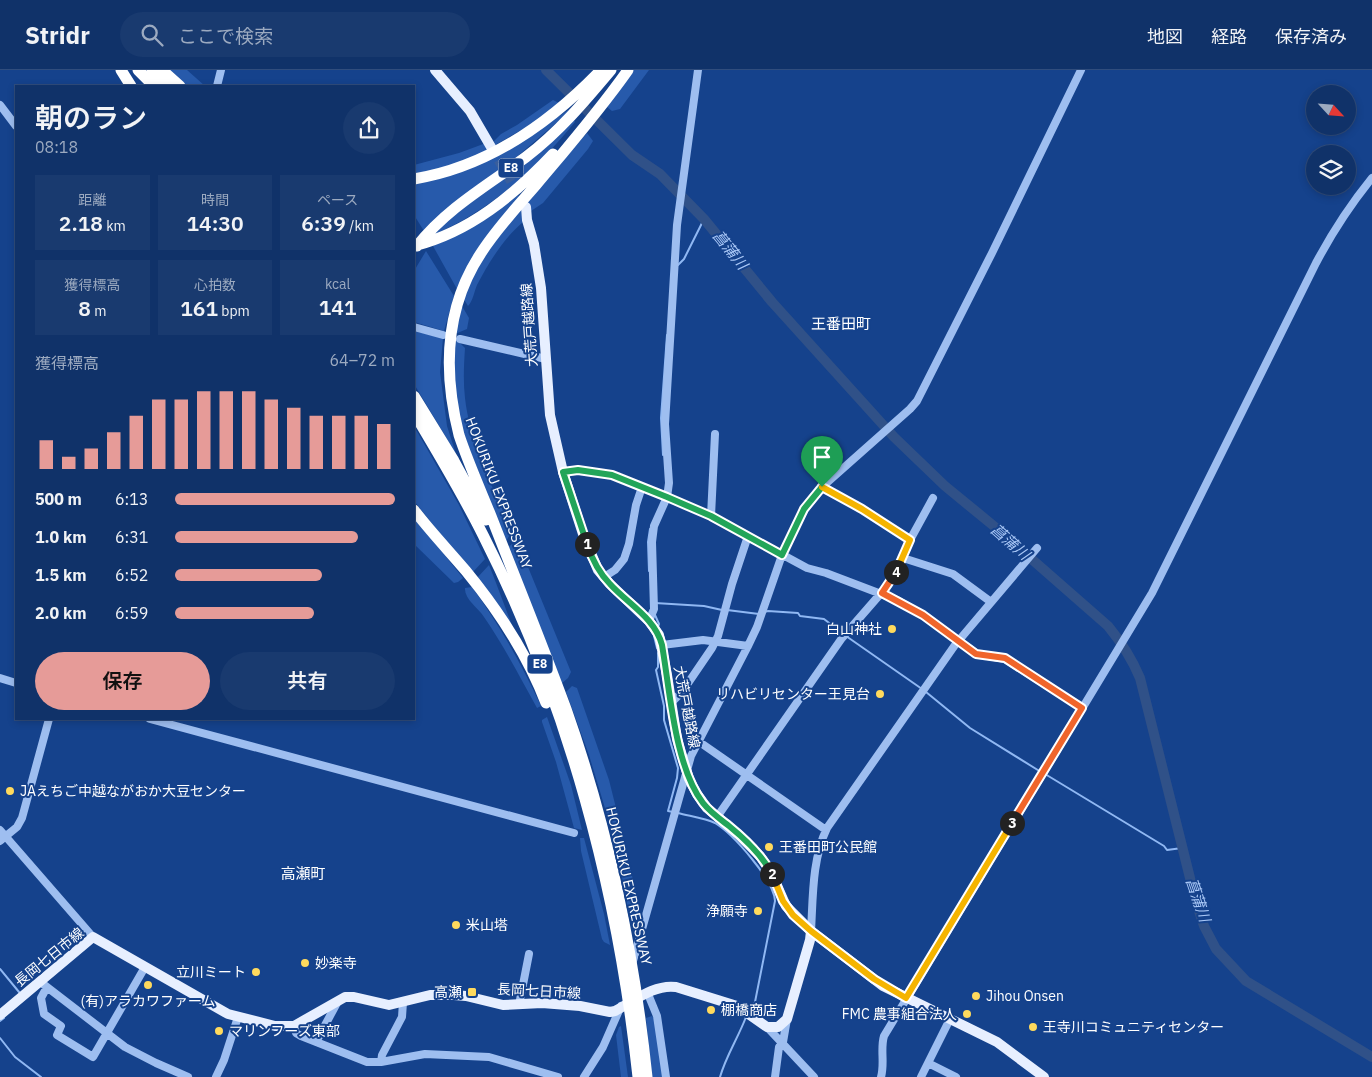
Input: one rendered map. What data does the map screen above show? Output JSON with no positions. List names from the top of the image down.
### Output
{
  "streets": {
    "highway": ["E8", "HOKURIKU EXPRESSWAY"],
    "main road": ["大荒戸越路線", "長岡七日市線"]
  },
  "crossings": [
    ["E8", "HOKURIKU EXPRESSWAY"]
  ],
  "districts": ["王番田町", "高瀬町"],
  "water": ["菖蒲川"],
  "places": {
    "other": [
      "白山神社",
      "リハビリセンター王見台",
      "JAえちご中越ながおか大豆センター",
      "王番田町公民館",
      "浄願寺",
      "米山塔",
      "妙楽寺",
      "立川ミート",
      "(有)アラカワファーム",
      "Jihou Onsen",
      "棚橋商店",
      "FMC 農事組合法人",
      "王寺川コミュニティセンター",
      "マリンフーズ東部"
    ],
    "transit": ["高瀬"]
  },
  "north": "bottom right",
  "page": {
    "header": "Stridr",
    "search": "ここで検索",
    "nav": ["地図", "経路", "保存済み"],
    "heading": ["朝のラン", "08:18"],
    "stats": [
      ["距離", "2.18 km"],
      ["時間", "14:30"],
      ["ペース", "6:39 /km"],
      ["獲得標高", "8 m"],
      ["心拍数", "161 bpm"],
      ["kcal", "141"]
    ],
    "chart": ["獲得標高", "64–72 m"],
    "list": [
      {
        "name": "500 m",
        "note": "6:13"
      },
      {
        "name": "1.0 km",
        "note": "6:31"
      },
      {
        "name": "1.5 km",
        "note": "6:52"
      },
      {
        "name": "2.0 km",
        "note": "6:59"
      }
    ],
    "pins": [
      "1",
      "4",
      "3",
      "2"
    ],
    "buttons": ["保存", "共有"]
  }
}
